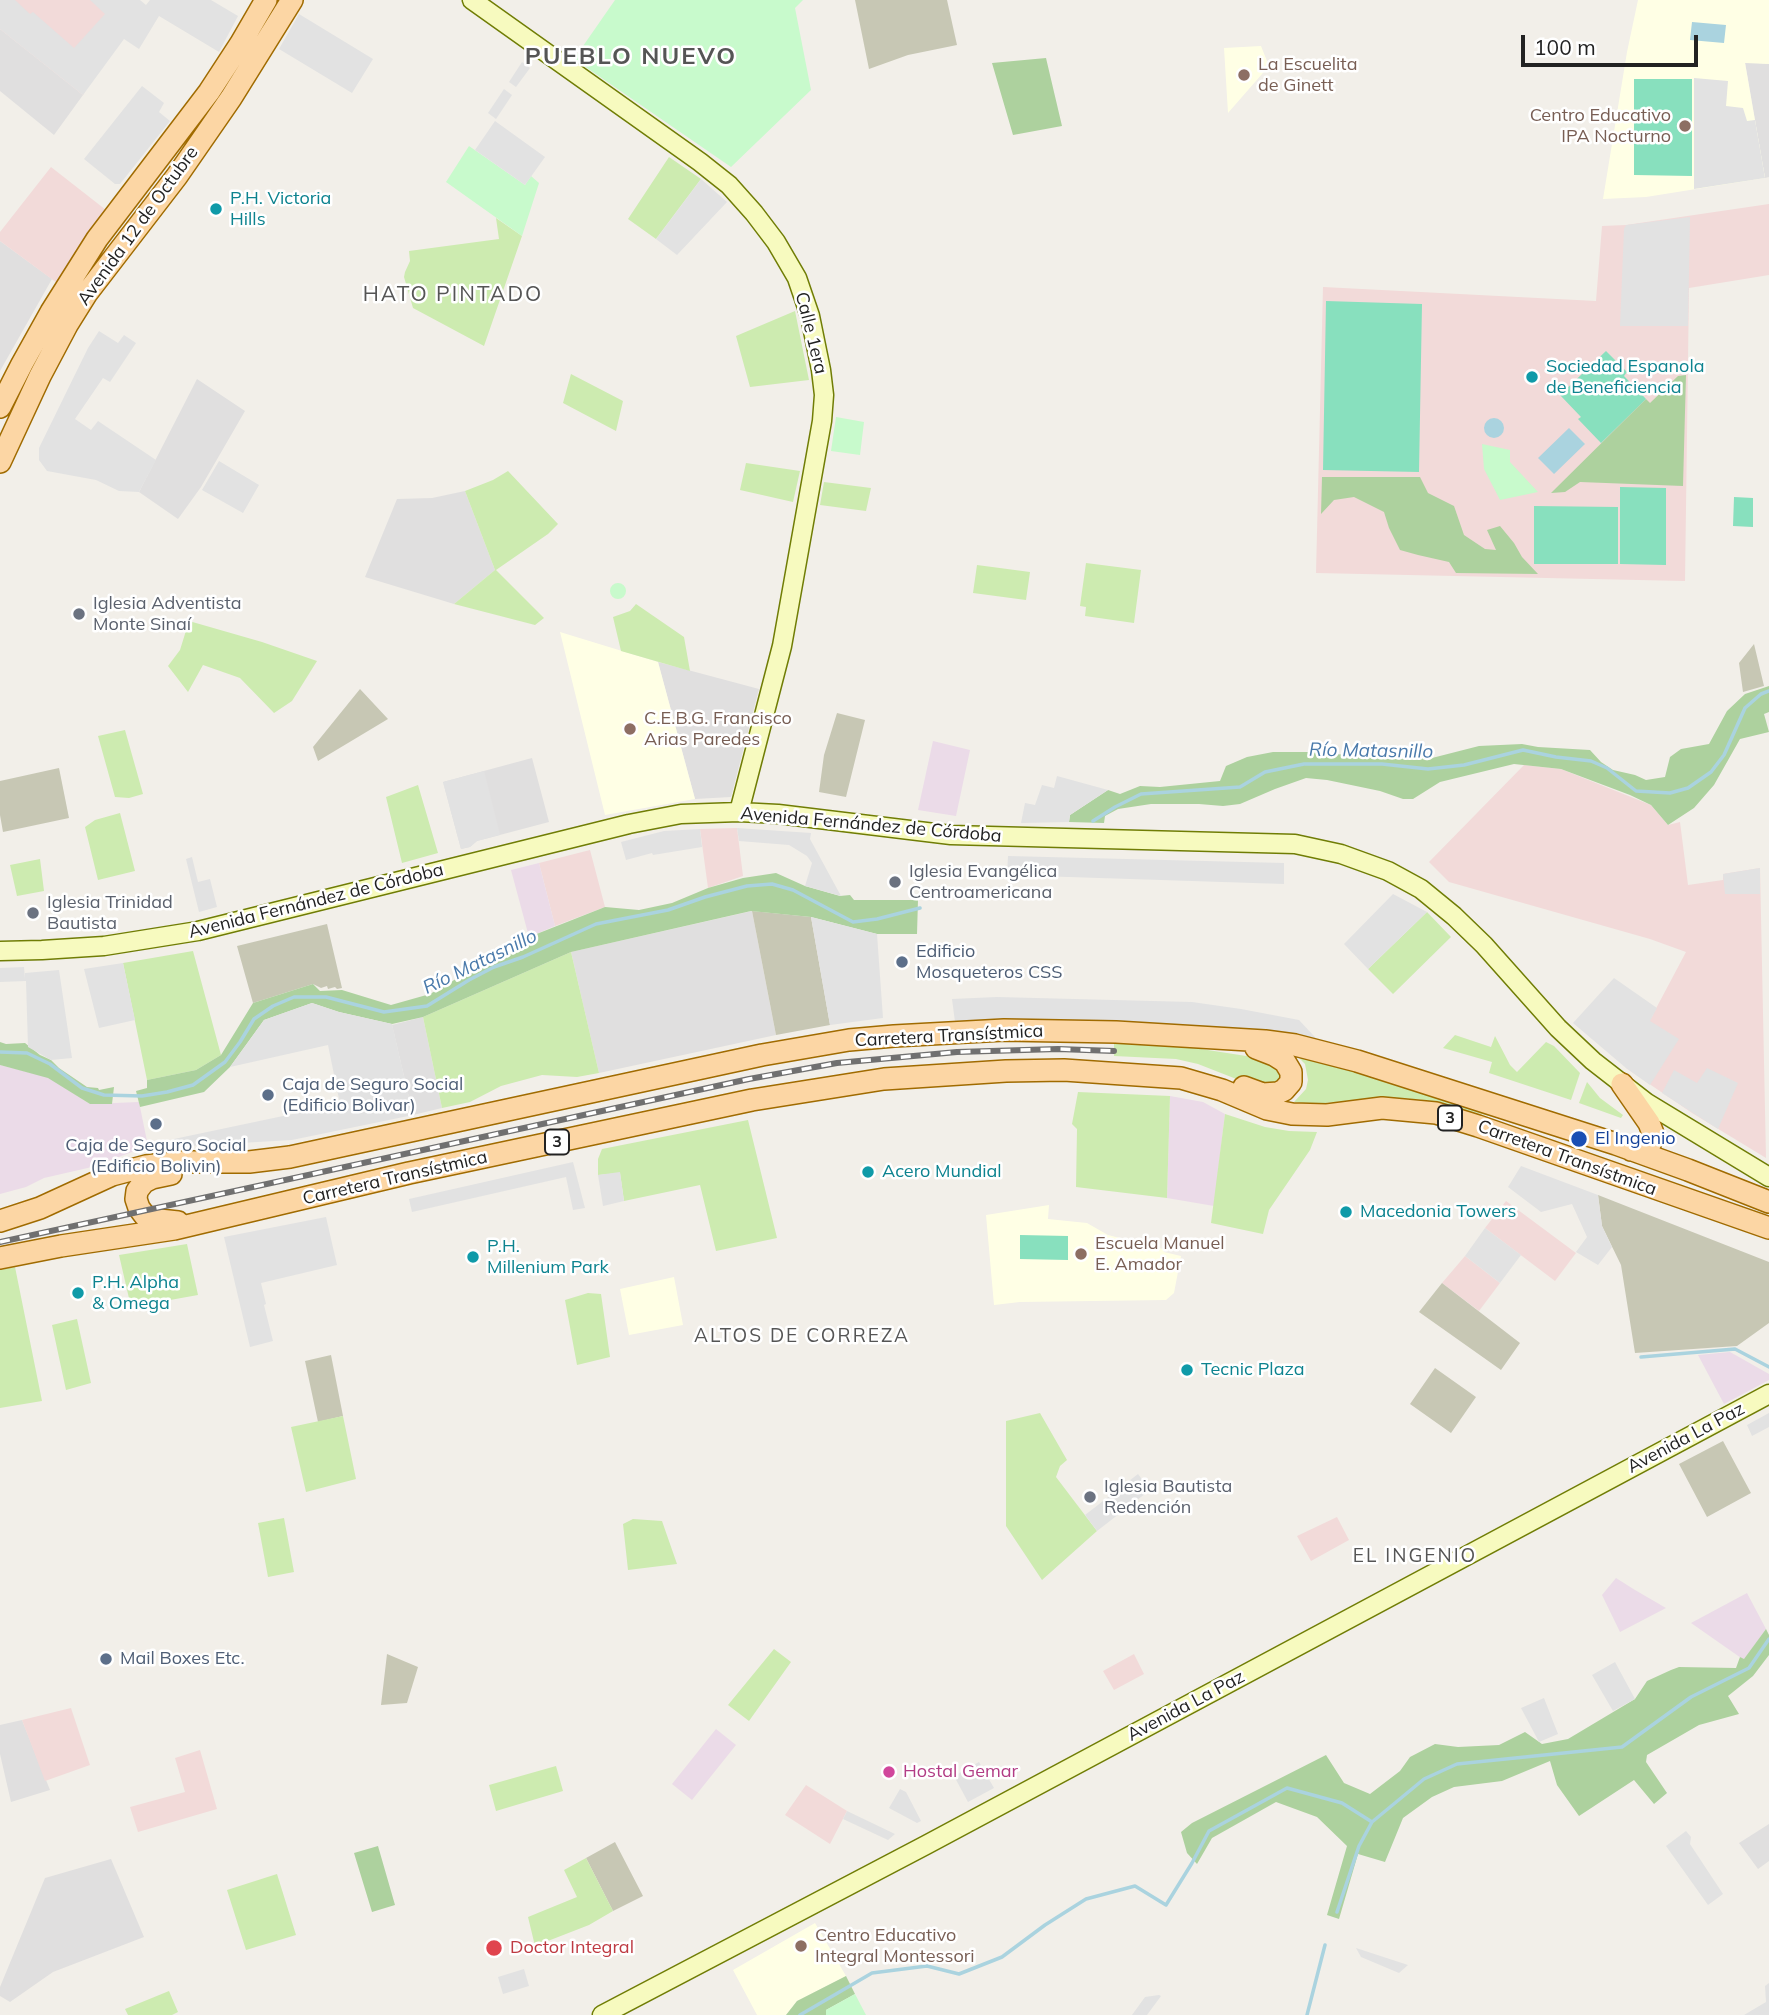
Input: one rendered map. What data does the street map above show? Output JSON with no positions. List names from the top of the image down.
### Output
{
  "streets": {
    "main road": [
      "Avenida 12 de Octubre",
      "Calle 1era",
      "Avenida Fernández de Córdoba",
      "Carretera Transístmica",
      "3",
      "Avenida La Paz"
    ]
  },
  "crossings": [
    ["Calle 1era", "Avenida Fernández de Córdoba"]
  ],
  "districts": [
    "PUEBLO NUEVO",
    "HATO PINTADO",
    "ALTOS DE CORREZA",
    "EL INGENIO"
  ],
  "water": ["Río Matasnillo"],
  "places": [
    "La Escuelita de Ginett",
    "Centro Educativo IPA Nocturno",
    "P.H. Victoria Hills",
    "Sociedad Espanola de Beneficiencia",
    "Iglesia Adventista Monte Sinaí",
    "C.E.B.G. Francisco Arias Paredes",
    "Iglesia Evangélica Centroamericana",
    "Iglesia Trinidad Bautista",
    "Edificio Mosqueteros CSS",
    "Caja de Seguro Social (Edificio Bolivar)",
    "Caja de Seguro Social (Edificio Bolivin)",
    "El Ingenio",
    "Acero Mundial",
    "Macedonia Towers",
    "Escuela Manuel E. Amador",
    "P.H. Millenium Park",
    "P.H. Alpha & Omega",
    "Tecnic Plaza",
    "Iglesia Bautista Redención",
    "Mail Boxes Etc.",
    "Hostal Gemar",
    "Centro Educativo Integral Montessori",
    "Doctor Integral"
  ],
  "scale_bar": "100 m"
}
